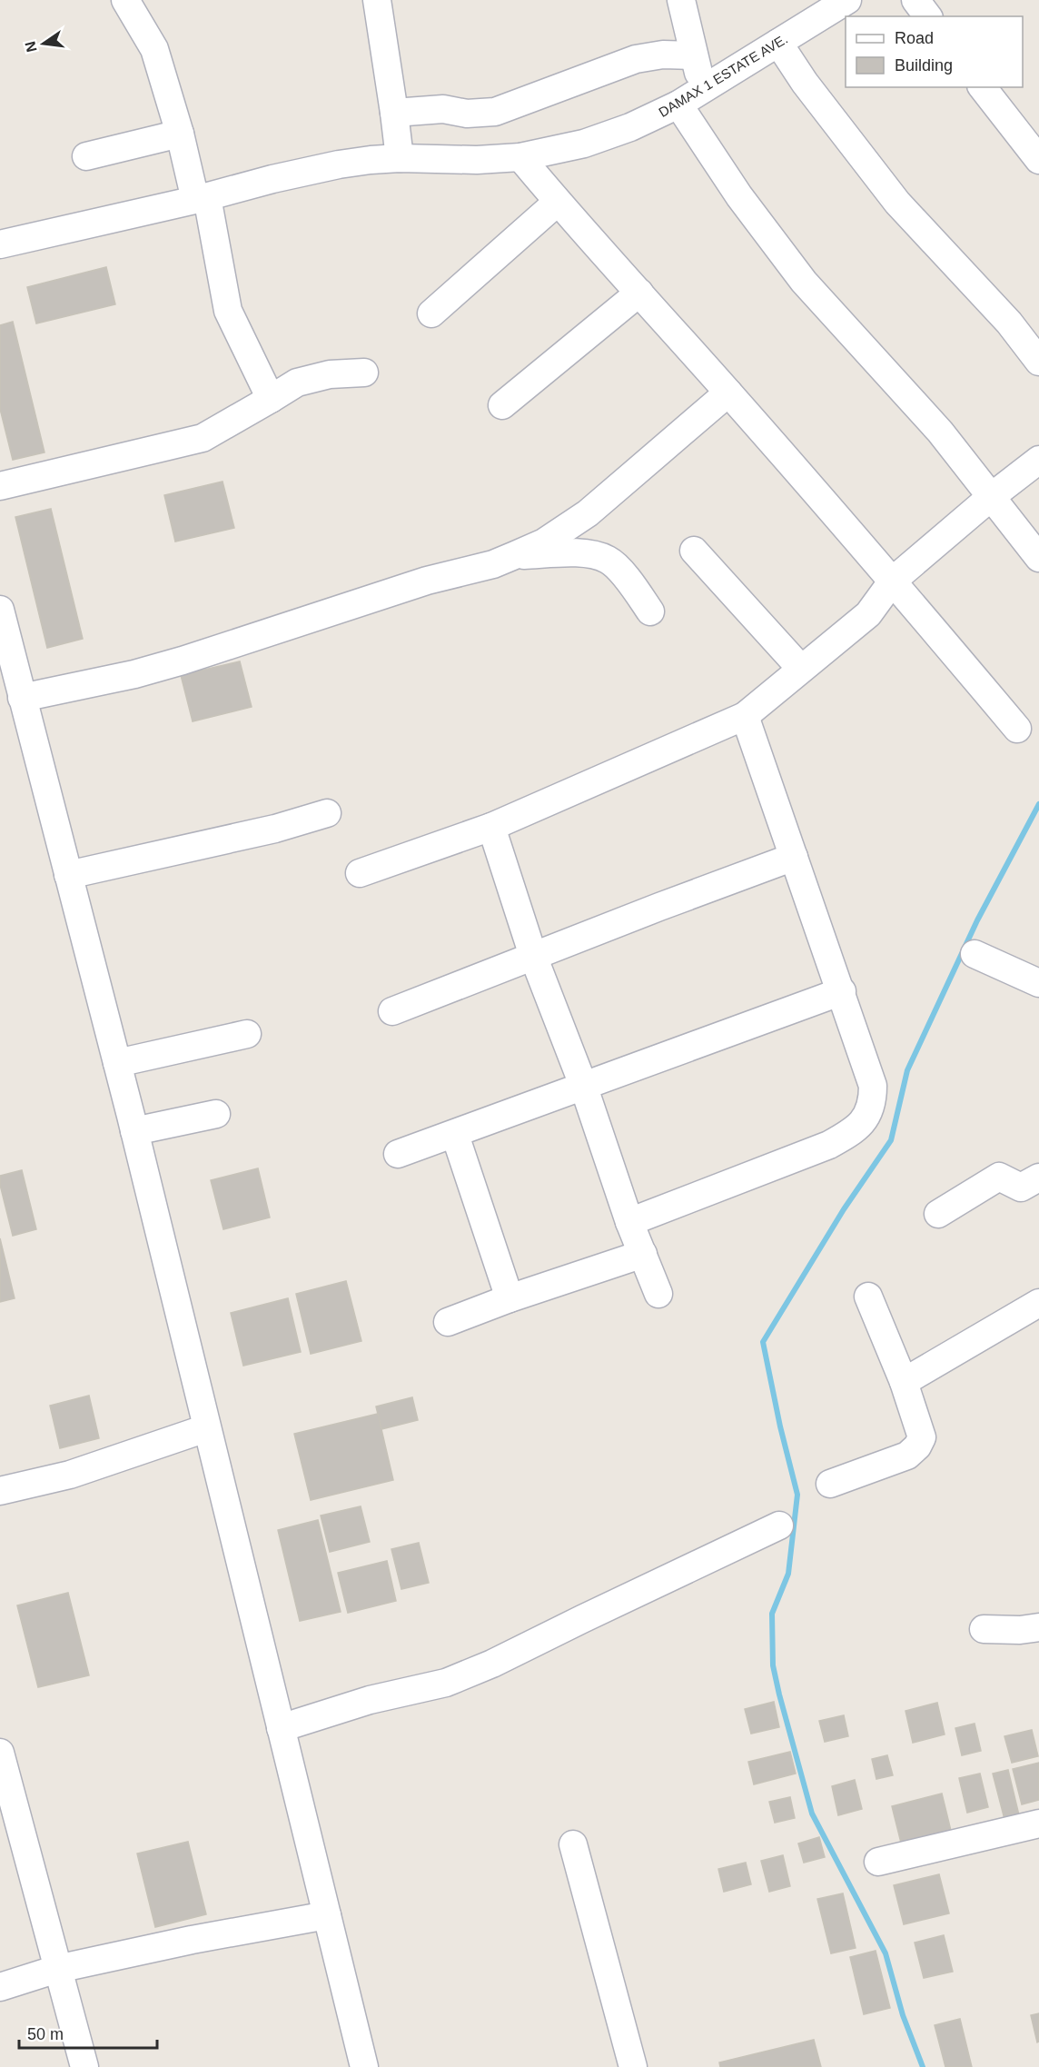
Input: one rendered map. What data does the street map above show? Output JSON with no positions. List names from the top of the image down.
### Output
{
  "streets": {
    "street": ["DAMAX 1 ESTATE AVE."]
  },
  "legend": ["Road", "Building"],
  "scale_bar": "50 m",
  "north": "left"
}
